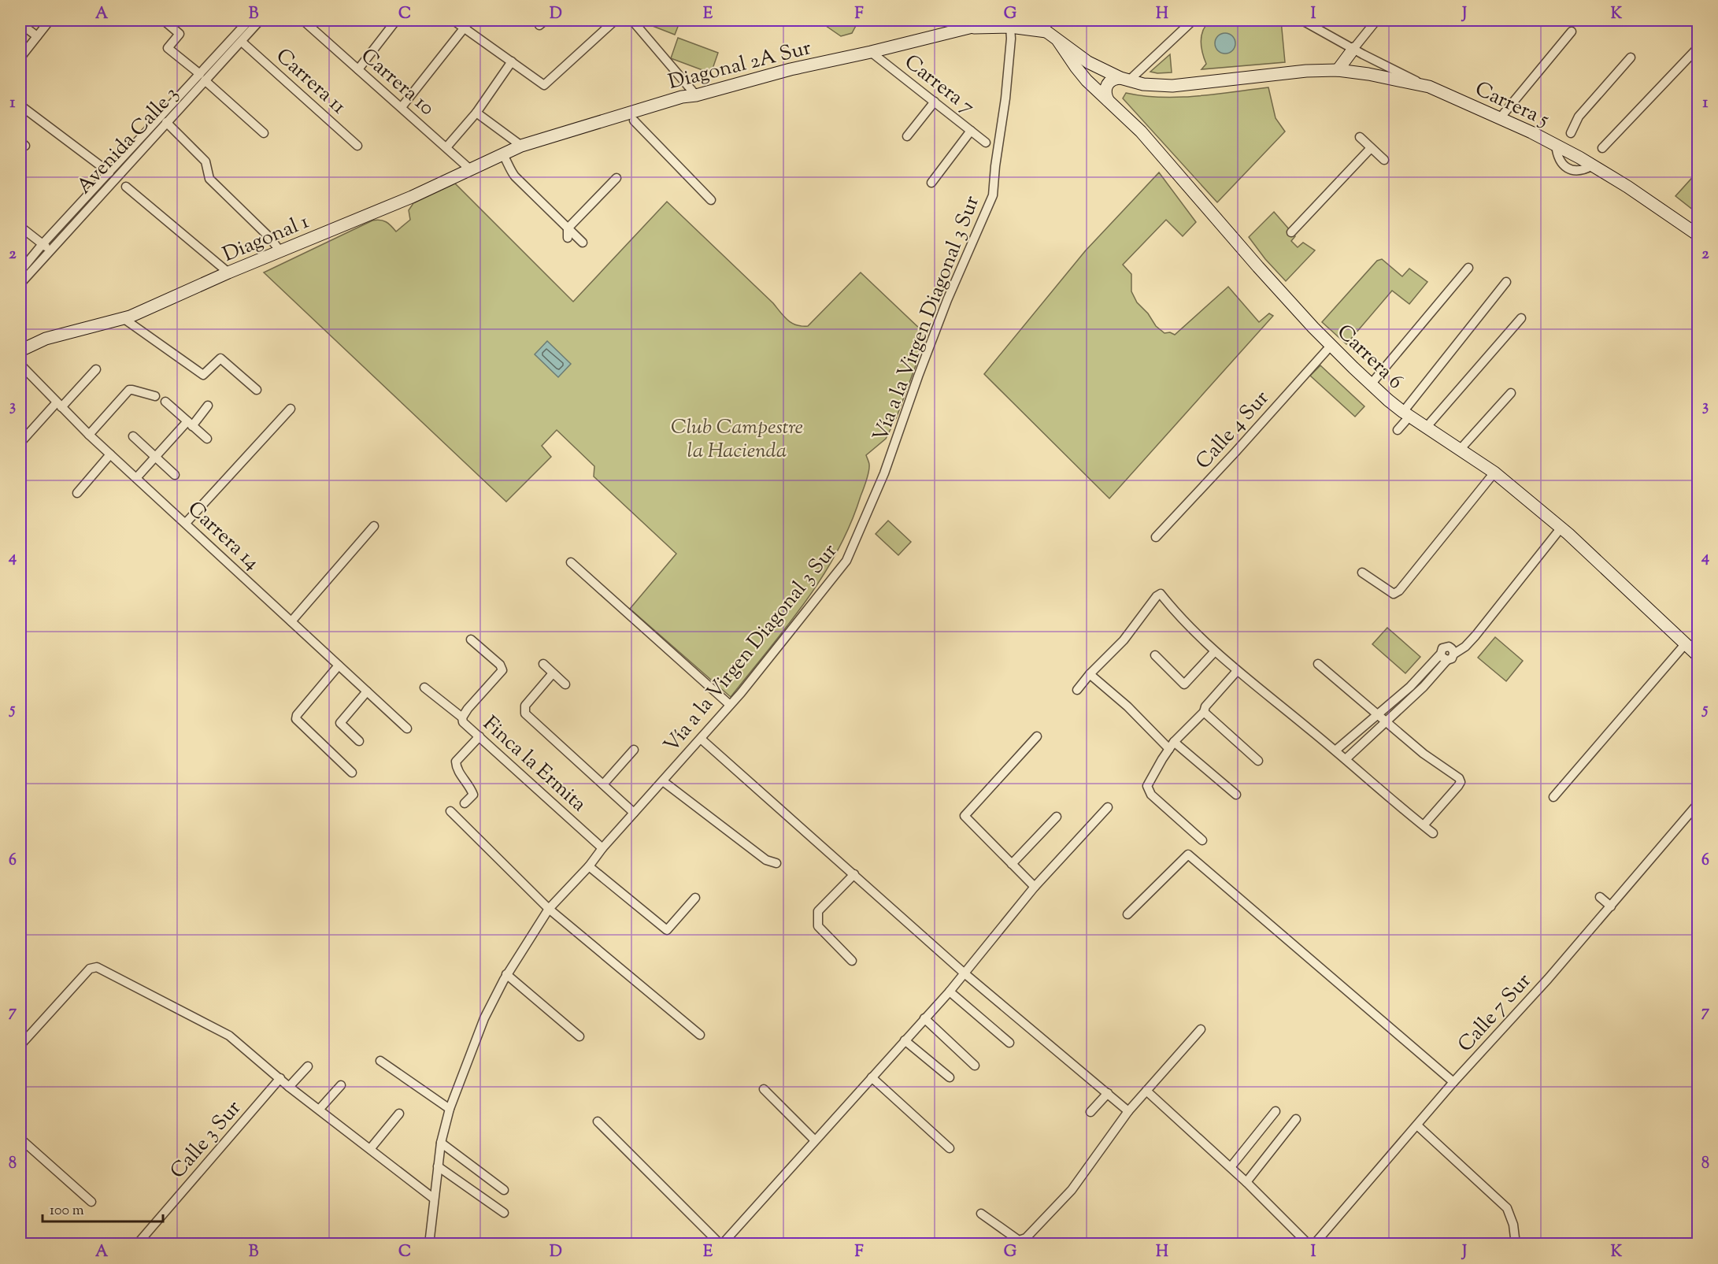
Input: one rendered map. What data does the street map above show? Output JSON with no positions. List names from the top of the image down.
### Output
{
  "streets": {
    "main road": [
      "Diagonal 2A Sur",
      "Carrera 5",
      "Diagonal 1",
      "Carrera 6"
    ],
    "street": [
      "Carrera 11",
      "Carrera 10",
      "Carrera 7",
      "Avenida Calle 3",
      "Vía a la Virgen Diagonal 3 Sur",
      "Calle 4 Sur",
      "Carrera 14",
      "Finca la Ermita",
      "Calle 7 Sur",
      "Calle 3 Sur"
    ]
  },
  "crossings": [
    ["Diagonal 2A Sur", "Carrera 7"],
    ["Diagonal 2A Sur", "Diagonal 1"],
    ["Carrera 11", "Avenida Calle 3"],
    ["Carrera 10", "Diagonal 1"],
    ["Carrera 5", "Carrera 6"],
    ["Vía a la Virgen Diagonal 3 Sur", "Finca la Ermita"],
    ["Carrera 6", "Calle 4 Sur"]
  ],
  "parks": ["Club Campestre la Hacienda"],
  "scale_bar": "100 m",
  "grid": {
    "columns": [
      "A",
      "B",
      "C",
      "D",
      "E",
      "F",
      "G",
      "H",
      "I",
      "J",
      "K"
    ],
    "rows": [
      "1",
      "2",
      "3",
      "4",
      "5",
      "6",
      "7",
      "8"
    ]
  }
}
